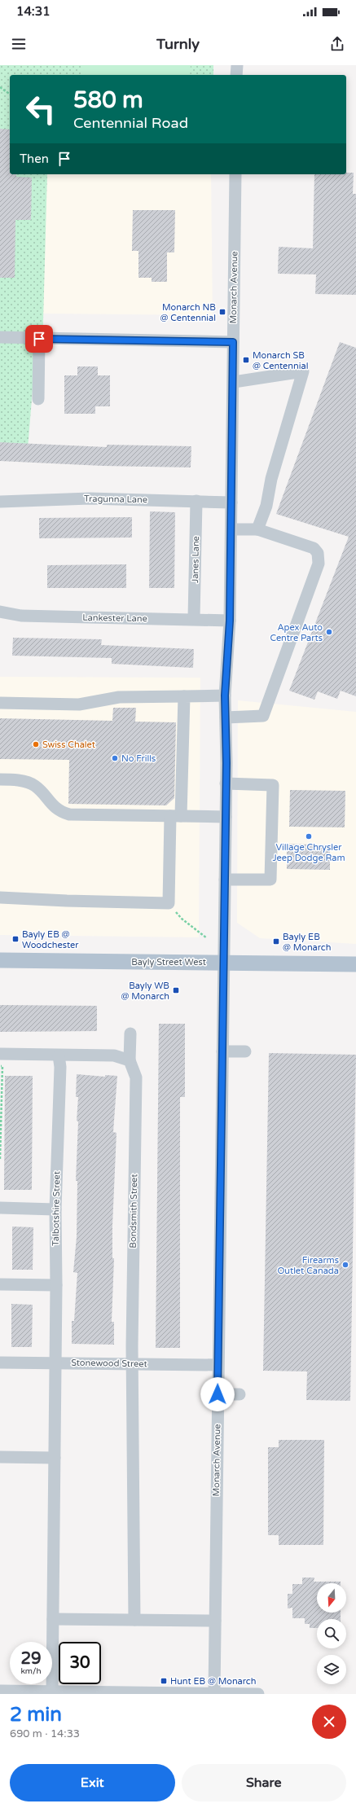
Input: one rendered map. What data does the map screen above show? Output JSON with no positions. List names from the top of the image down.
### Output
{
  "streets": {
    "main road": ["Bayly Street West"],
    "street": [
      "Monarch Avenue",
      "Tragunna Lane",
      "Janes Lane",
      "Lankester Lane",
      "Talbotshire Street",
      "Bondsmith Street",
      "Stonewood Street"
    ]
  },
  "crossings": [
    ["Monarch Avenue", "Tragunna Lane"],
    ["Monarch Avenue", "Lankester Lane"],
    ["Monarch Avenue", "Bayly Street West"],
    ["Monarch Avenue", "Stonewood Street"],
    ["Tragunna Lane", "Janes Lane"],
    ["Janes Lane", "Lankester Lane"],
    ["Talbotshire Street", "Stonewood Street"],
    ["Bondsmith Street", "Stonewood Street"]
  ],
  "places": {
    "transit": [
      "Monarch NB @ Centennial",
      "Monarch SB @ Centennial",
      "Bayly EB @ Woodchester",
      "Bayly EB @ Monarch",
      "Bayly WB @ Monarch",
      "Hunt EB @ Monarch"
    ],
    "other": [
      "Apex Auto Centre Parts",
      "Swiss Chalet",
      "No Frills",
      "Village Chrysler Jeep Dodge Ram",
      "Firearms Outlet Canada"
    ]
  },
  "north": "bottom",
  "page": {
    "status": "14:31",
    "header": "Turnly",
    "turn": ["580 m", "Centennial Road"],
    "then": "Then",
    "speed": "29 km/h",
    "limit": "30",
    "heading": ["2 min", "690 m · 14:33"],
    "buttons": ["Exit", "Share"]
  }
}
